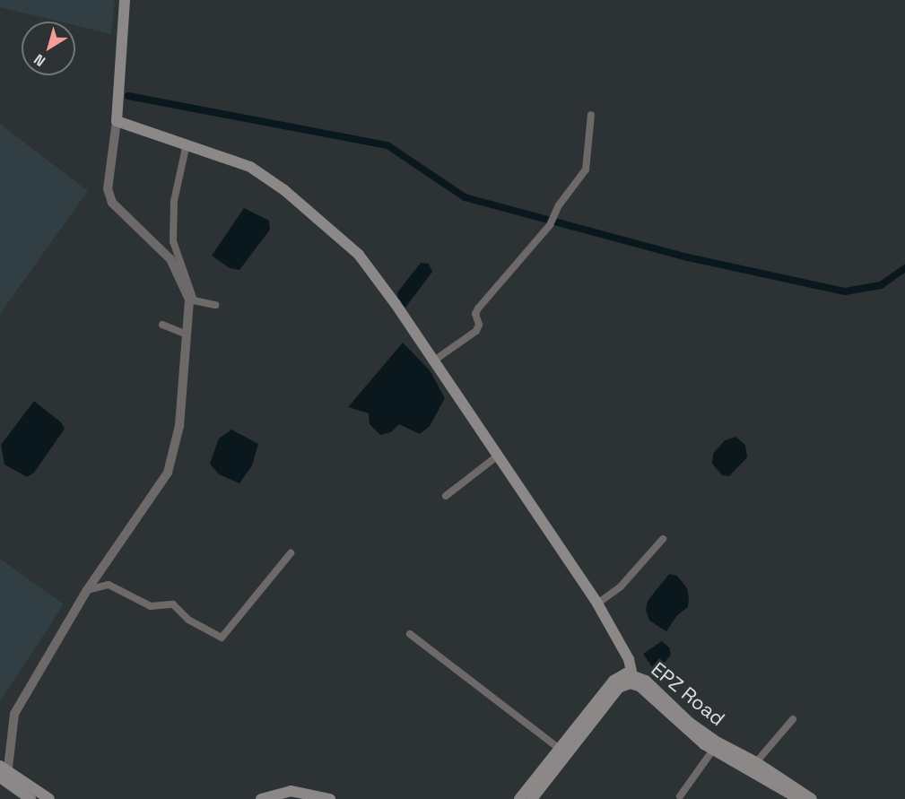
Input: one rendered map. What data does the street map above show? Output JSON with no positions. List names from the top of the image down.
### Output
{
  "streets": {
    "main road": ["EPZ Road"]
  },
  "north": "bottom left"
}
